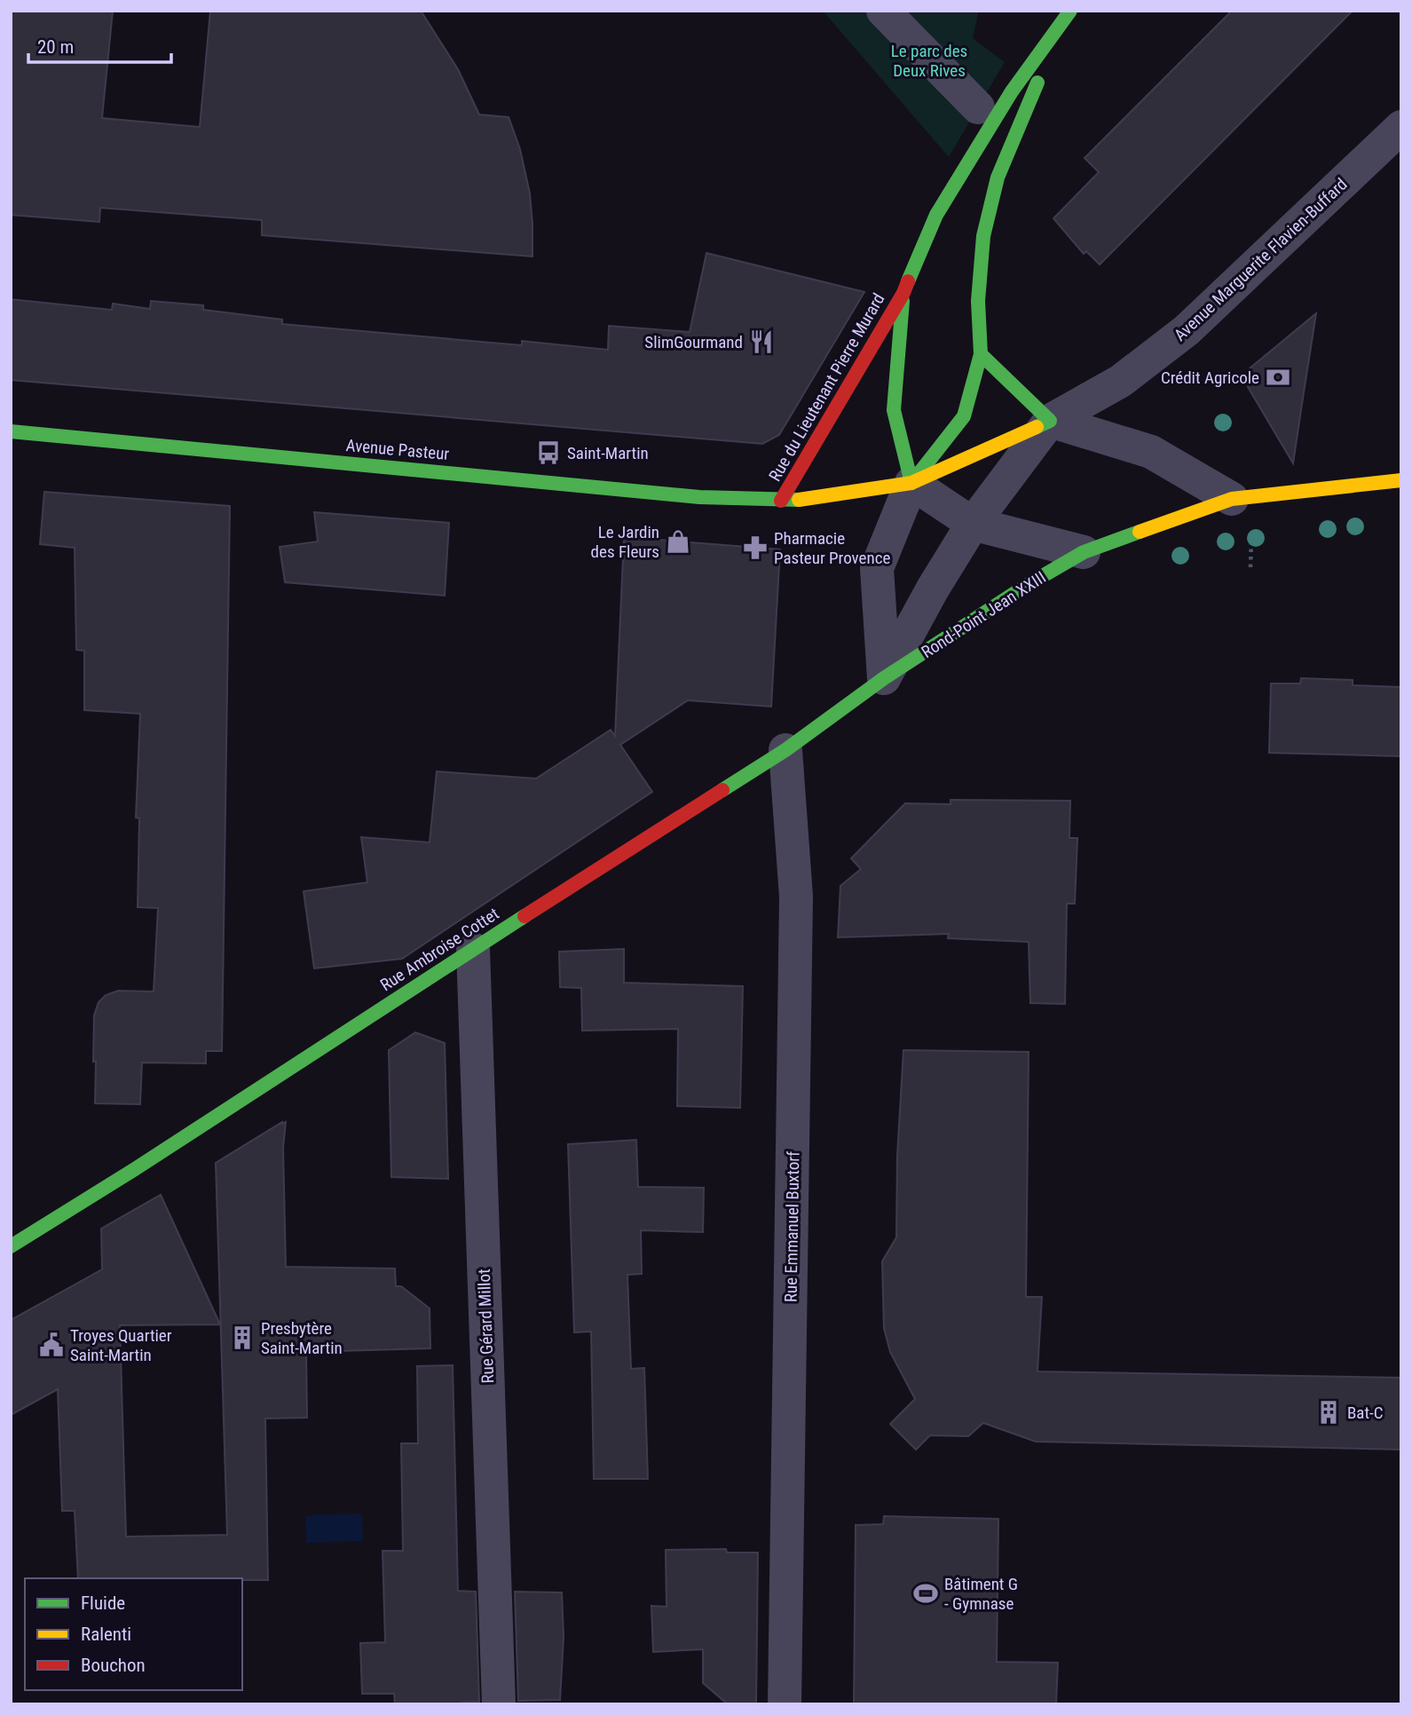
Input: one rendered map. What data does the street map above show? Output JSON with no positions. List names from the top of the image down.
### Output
{
  "streets": {
    "main road": [
      "Rue du Lieutenant Pierre Murard",
      "Avenue Pasteur",
      "Rond-Point Jean XXIII",
      "Rue Ambroise Cottet"
    ],
    "street": ["Avenue Marguerite Flavien-Buffard", "Rue Emmanuel Buxtorf", "Rue Gérard Millot"]
  },
  "crossings": [
    ["Avenue Marguerite Flavien-Buffard", "Rond-Point Jean XXIII"],
    ["Rue du Lieutenant Pierre Murard", "Avenue Pasteur"],
    ["Rue du Lieutenant Pierre Murard", "Rond-Point Jean XXIII"],
    ["Rond-Point Jean XXIII", "Rue Ambroise Cottet"],
    ["Rue Ambroise Cottet", "Rue Emmanuel Buxtorf"],
    ["Rue Ambroise Cottet", "Rue Gérard Millot"]
  ],
  "parks": ["Le parc des Deux Rives"],
  "places": {
    "restaurant": ["SlimGourmand"],
    "bank": ["Crédit Agricole"],
    "bus stop": ["Saint-Martin"],
    "shop": ["Le Jardin des Fleurs"],
    "pharmacy": ["Pharmacie Pasteur Provence"],
    "building": ["Presbytère Saint-Martin", "Bat-C"],
    "public building": ["Troyes Quartier Saint-Martin"],
    "sports": ["Bâtiment G - Gymnase"]
  },
  "legend": ["Fluide", "Ralenti", "Bouchon"],
  "scale_bar": "20 m"
}
